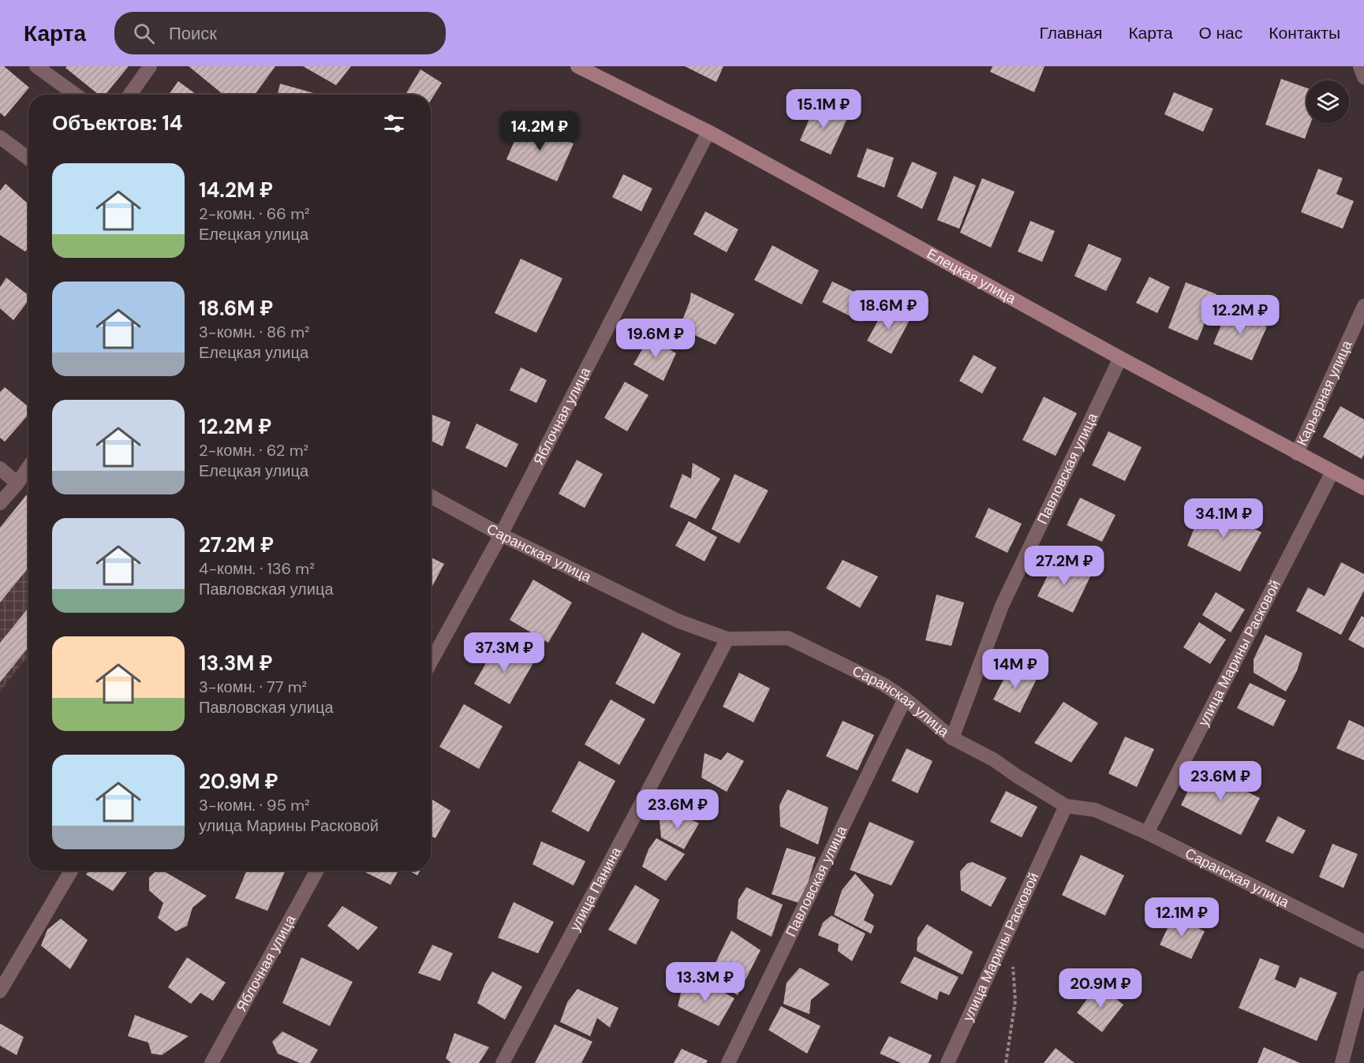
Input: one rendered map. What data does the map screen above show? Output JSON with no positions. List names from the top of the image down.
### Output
{
  "streets": {
    "main road": ["Елецкая улица"],
    "street": [
      "Карьерная улица",
      "Яблочная улица",
      "Павловская улица",
      "Саранская улица",
      "улица Марины Расковой",
      "улица Панина"
    ]
  },
  "crossings": [
    ["Елецкая улица", "Карьерная улица"],
    ["Елецкая улица", "Яблочная улица"],
    ["Елецкая улица", "Павловская улица"],
    ["Елецкая улица", "улица Марины Расковой"],
    ["Яблочная улица", "Саранская улица"],
    ["Павловская улица", "Саранская улица"],
    ["Саранская улица", "улица Марины Расковой"],
    ["Саранская улица", "улица Панина"]
  ],
  "page": {
    "header": "Карта",
    "search": "Поиск",
    "nav": [
      "Главная",
      "Карта",
      "О нас",
      "Контакты"
    ],
    "price": [
      "15.1M ₽",
      "14.2M ₽",
      "18.6M ₽",
      "12.2M ₽",
      "19.6M ₽",
      "34.1M ₽",
      "27.2M ₽",
      "37.3M ₽",
      "14M ₽",
      "23.6M ₽",
      "23.6M ₽",
      "12.1M ₽",
      "13.3M ₽",
      "20.9M ₽"
    ],
    "heading": "Объектов: 14",
    "list": [
      {
        "name": "14.2M ₽",
        "note": "2-комн. · 66 m² · Елецкая улица"
      },
      {
        "name": "18.6M ₽",
        "note": "3-комн. · 86 m² · Елецкая улица"
      },
      {
        "name": "12.2M ₽",
        "note": "2-комн. · 62 m² · Елецкая улица"
      },
      {
        "name": "27.2M ₽",
        "note": "4-комн. · 136 m² · Павловская улица"
      },
      {
        "name": "13.3M ₽",
        "note": "3-комн. · 77 m² · Павловская улица"
      },
      {
        "name": "20.9M ₽",
        "note": "3-комн. · 95 m² · улица Марины Расковой"
      }
    ]
  }
}
